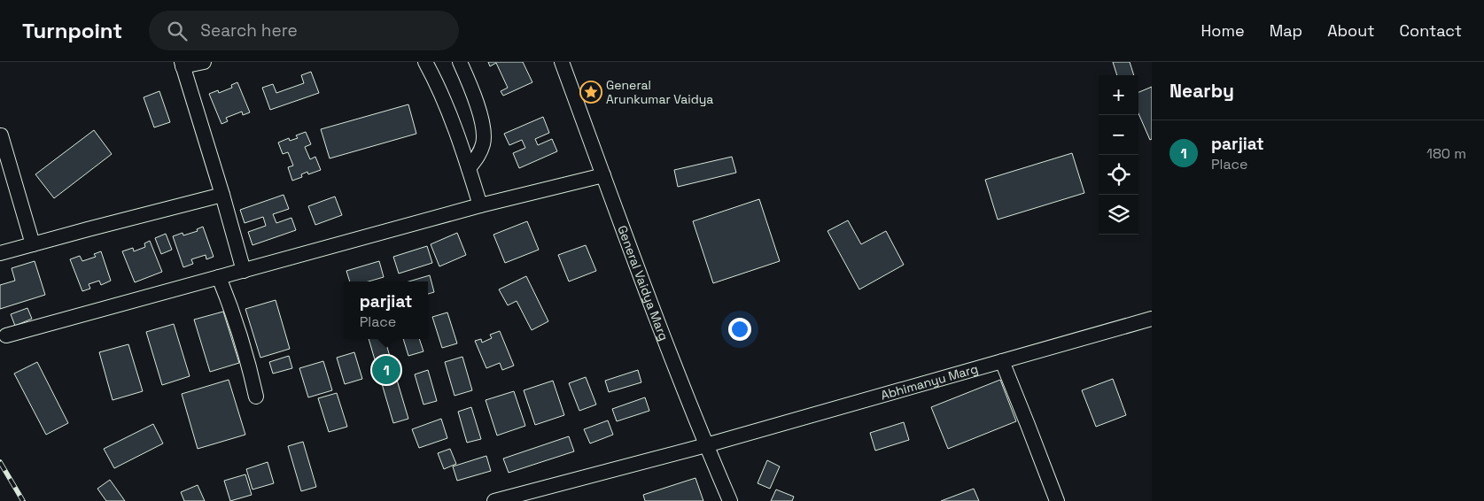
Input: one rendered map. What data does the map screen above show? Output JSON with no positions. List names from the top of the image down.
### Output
{
  "streets": {
    "street": ["General Vaidya Marg", "Abhimanyu Marg"]
  },
  "crossings": [
    ["General Vaidya Marg", "Abhimanyu Marg"]
  ],
  "places": {
    "place": ["General Arunkumar Vaidya"]
  },
  "page": {
    "header": "Turnpoint",
    "search": "Search here",
    "nav": [
      "Home",
      "Map",
      "About",
      "Contact"
    ],
    "heading": "Nearby",
    "map_buttons": ["+", "−"],
    "list": [
      {
        "mark": "1",
        "name": "parjiat",
        "note": "Place",
        "value": "180 m"
      }
    ],
    "popup": ["parjiat", "Place"],
    "pins": "1"
  }
}
